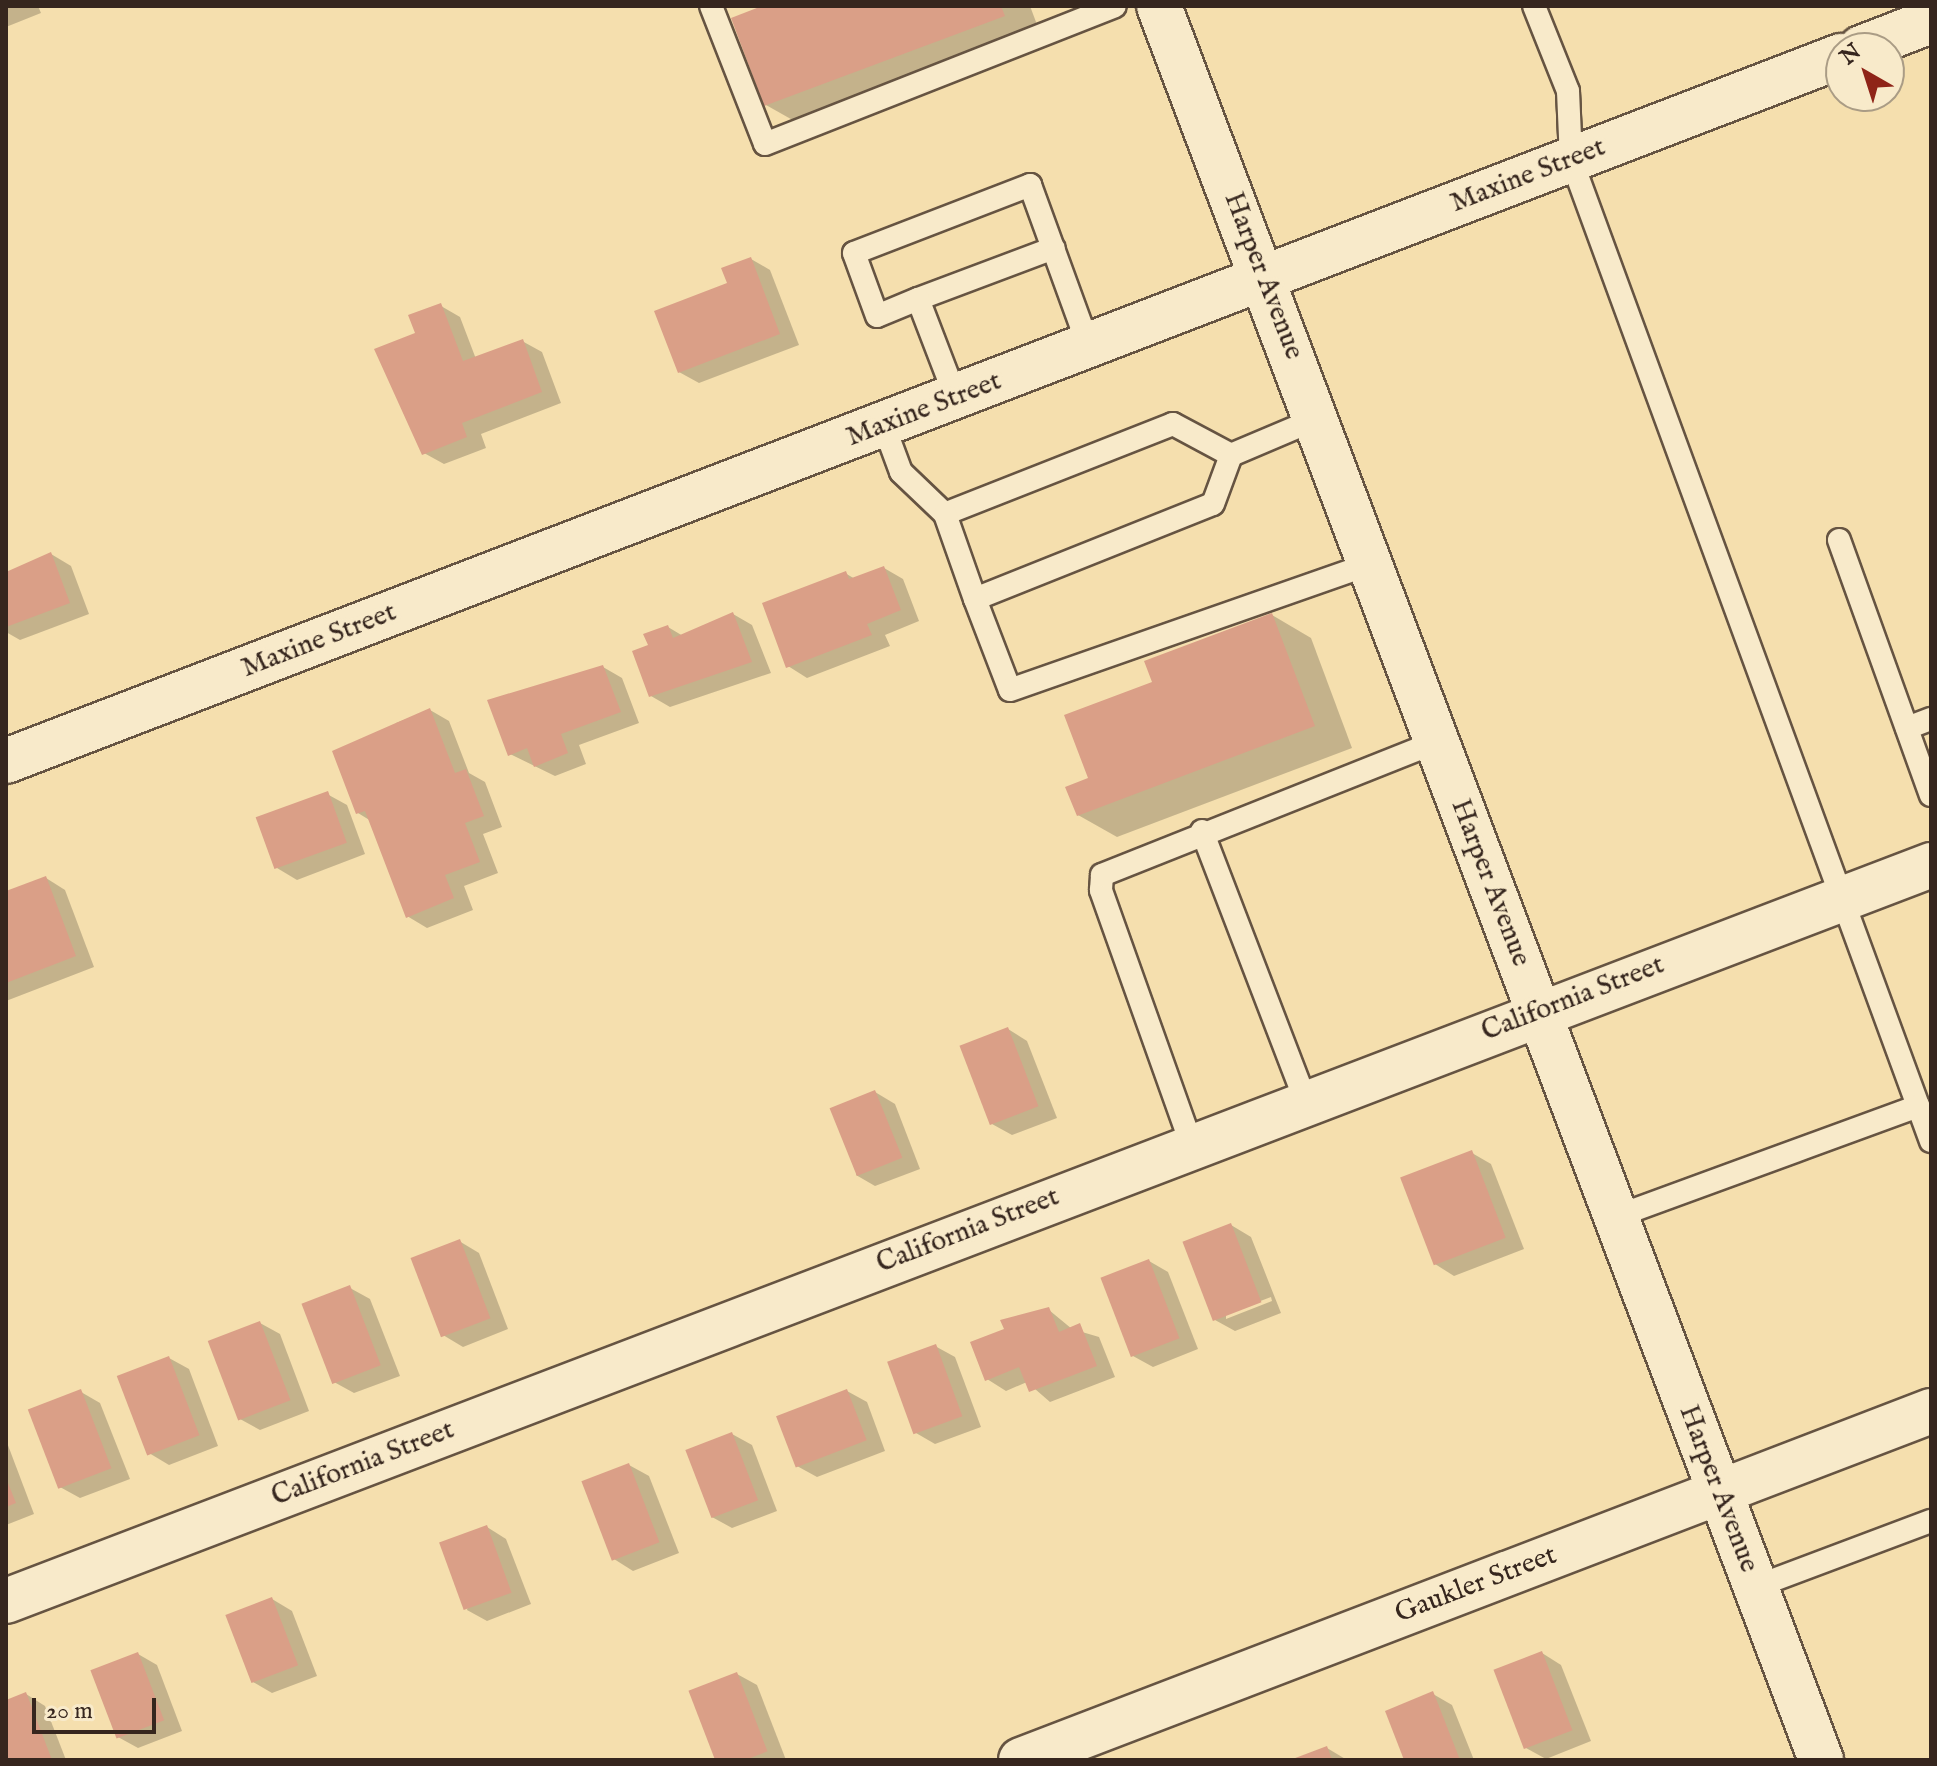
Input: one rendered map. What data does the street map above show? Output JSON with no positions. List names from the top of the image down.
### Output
{
  "streets": {
    "street": [
      "Maxine Street",
      "Harper Avenue",
      "California Street",
      "Gaukler Street"
    ]
  },
  "crossings": [
    ["Maxine Street", "Harper Avenue"],
    ["Harper Avenue", "California Street"],
    ["Harper Avenue", "Gaukler Street"]
  ],
  "scale_bar": "20 m",
  "north": "top left"
}
